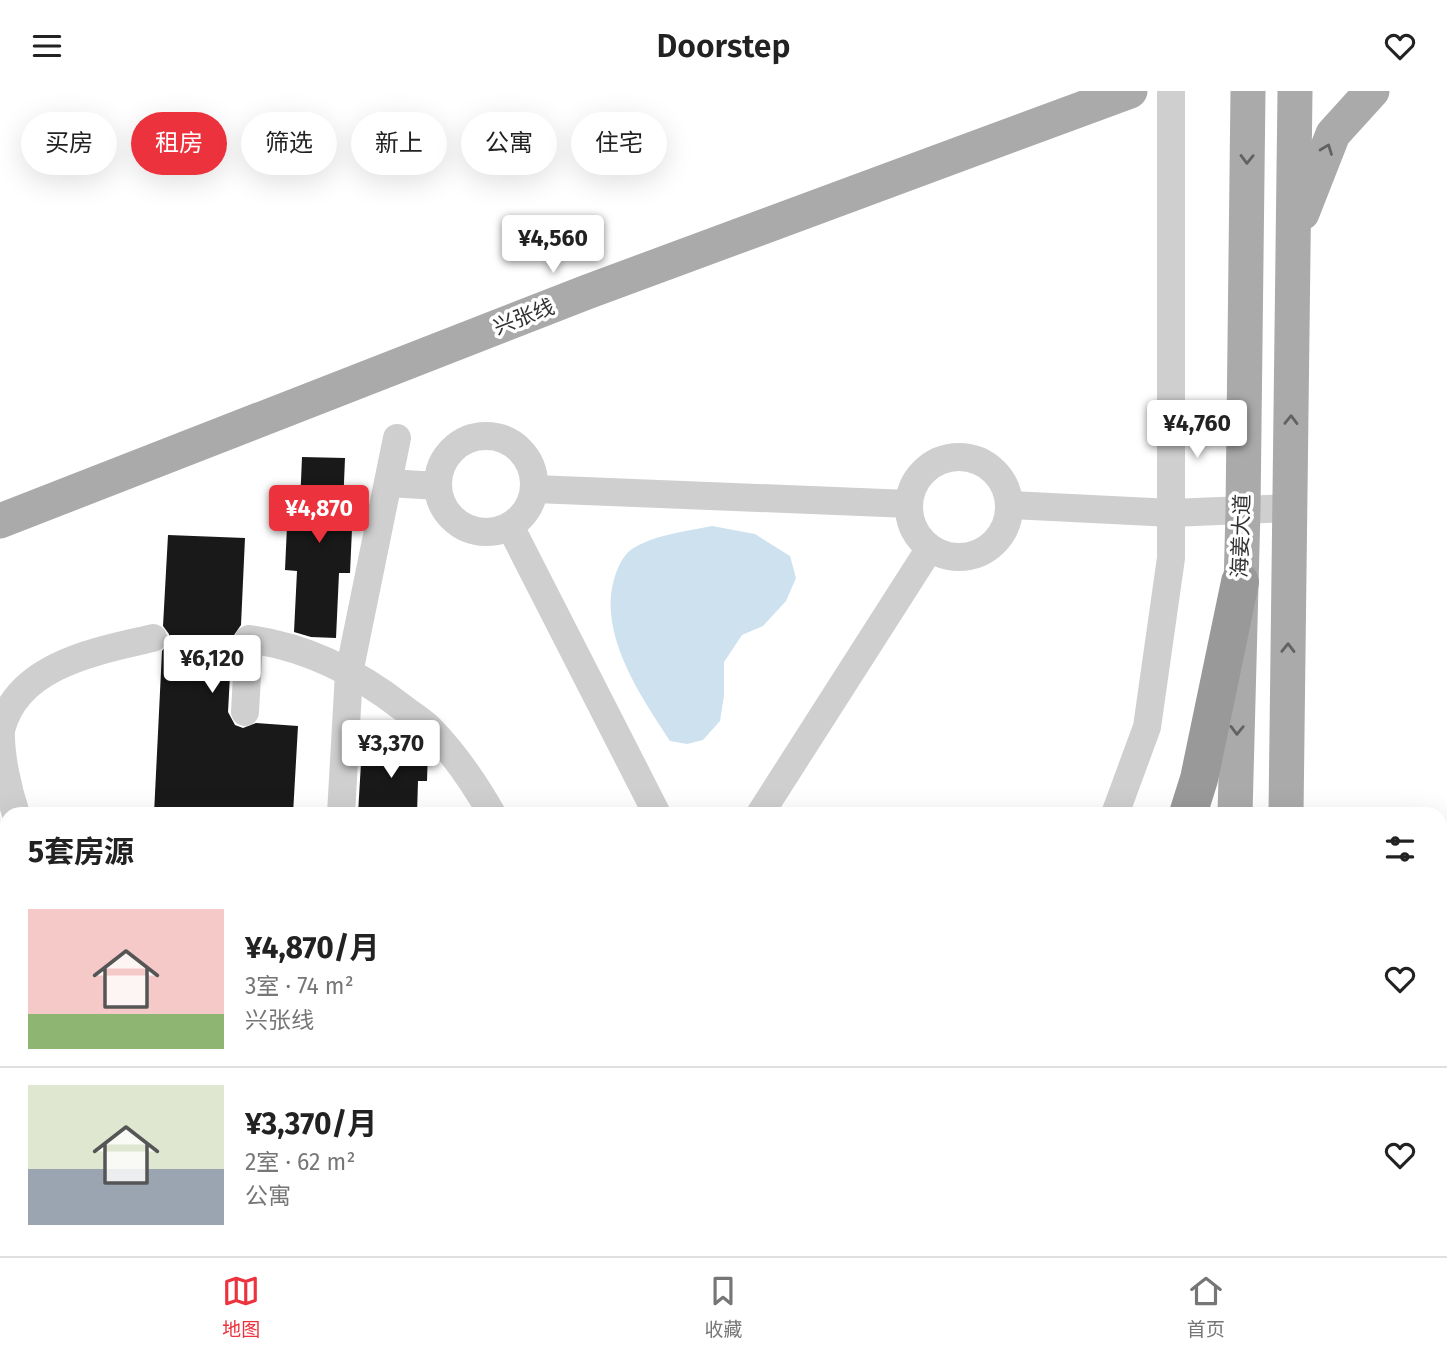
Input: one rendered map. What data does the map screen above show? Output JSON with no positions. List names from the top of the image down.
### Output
{
  "streets": {
    "main road": ["兴张线", "海姜大道"]
  },
  "page": {
    "header": "Doorstep",
    "chip": [
      "买房",
      "租房",
      "筛选",
      "新上",
      "公寓",
      "住宅"
    ],
    "price": [
      "¥4,560",
      "¥4,760",
      "¥4,870",
      "¥6,120",
      "¥3,370"
    ],
    "heading": "5套房源",
    "list": [
      {
        "name": "¥4,870/月",
        "note": "3室 · 74 m² · 兴张线"
      },
      {
        "name": "¥3,370/月",
        "note": "2室 · 62 m² · 公寓"
      }
    ],
    "tabs": ["地图", "收藏", "首页"]
  }
}
